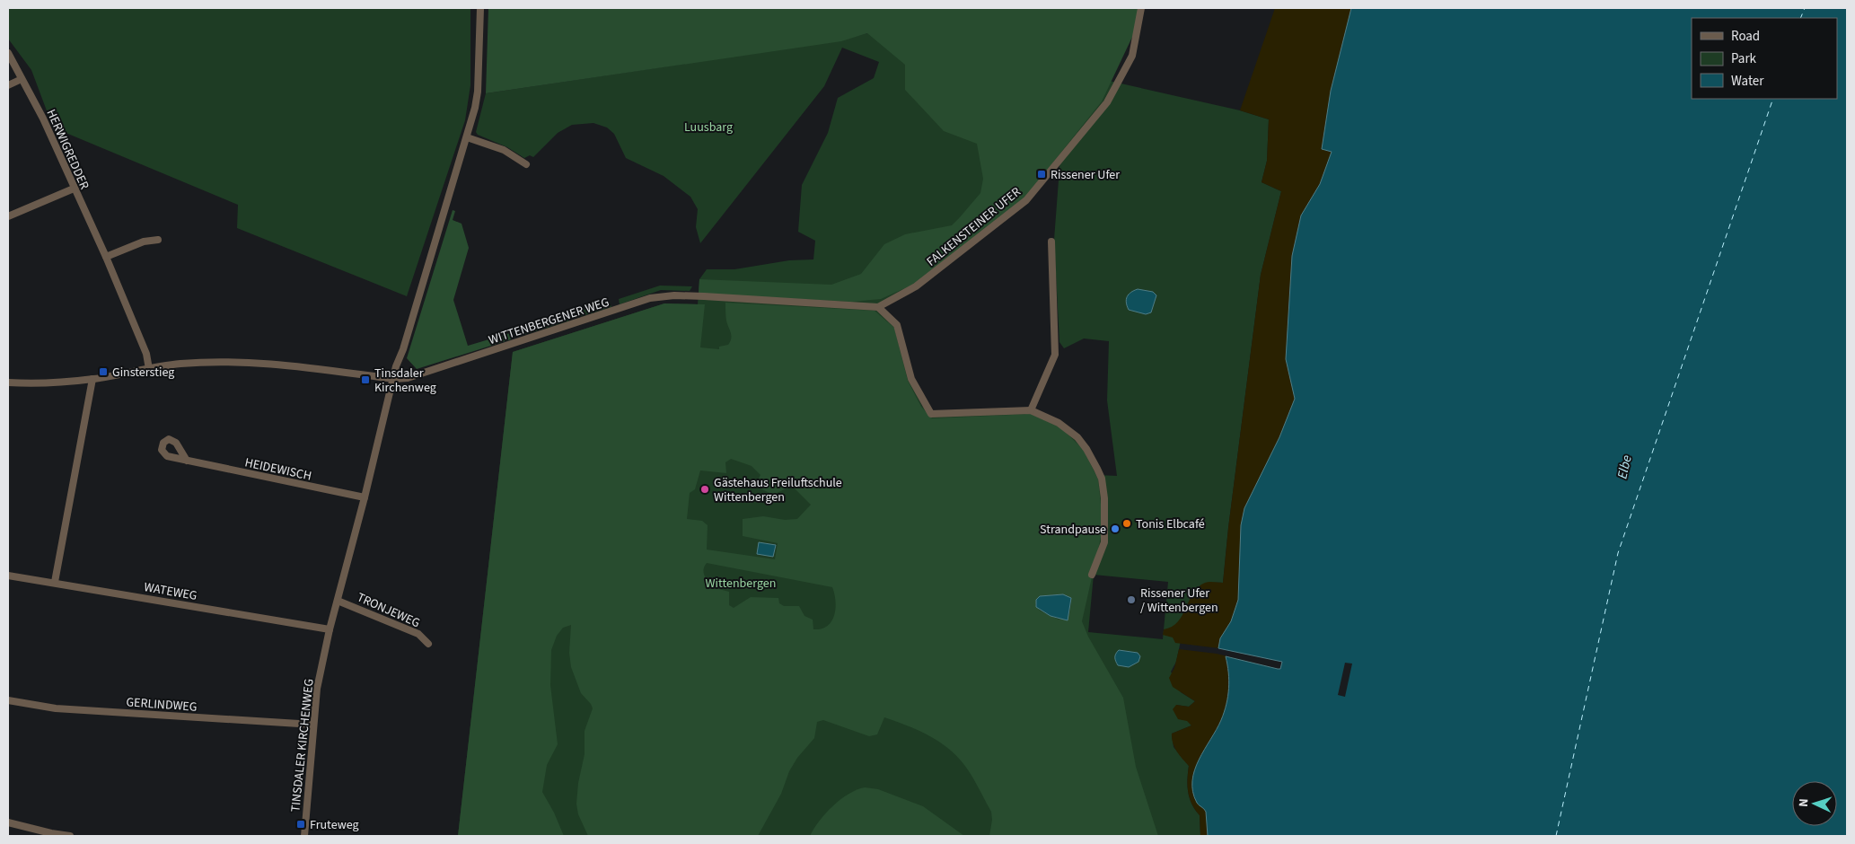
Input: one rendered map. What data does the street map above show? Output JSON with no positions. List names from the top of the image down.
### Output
{
  "streets": {
    "street": [
      "HERWIGREDDER",
      "FALKENSTEINER UFER",
      "WITTENBERGENER WEG",
      "HEIDEWISCH",
      "WATEWEG",
      "TRONJEWEG",
      "GERLINDWEG",
      "TINSDALER KIRCHENWEG"
    ]
  },
  "crossings": [
    ["HERWIGREDDER", "WITTENBERGENER WEG"],
    ["FALKENSTEINER UFER", "WITTENBERGENER WEG"],
    ["WITTENBERGENER WEG", "TINSDALER KIRCHENWEG"],
    ["HEIDEWISCH", "TINSDALER KIRCHENWEG"],
    ["WATEWEG", "TINSDALER KIRCHENWEG"],
    ["TRONJEWEG", "TINSDALER KIRCHENWEG"],
    ["GERLINDWEG", "TINSDALER KIRCHENWEG"]
  ],
  "water": ["Elbe"],
  "parks": ["Luusbarg", "Wittenbergen"],
  "places": {
    "transit": [
      "Rissener Ufer",
      "Ginsterstieg",
      "Tinsdaler Kirchenweg",
      "Fruteweg"
    ],
    "other": [
      "Gästehaus Freiluftschule Wittenbergen",
      "Tonis Elbcafé",
      "Strandpause",
      "Rissener Ufer / Wittenbergen"
    ]
  },
  "legend": ["Road", "Park", "Water"],
  "north": "left"
}
